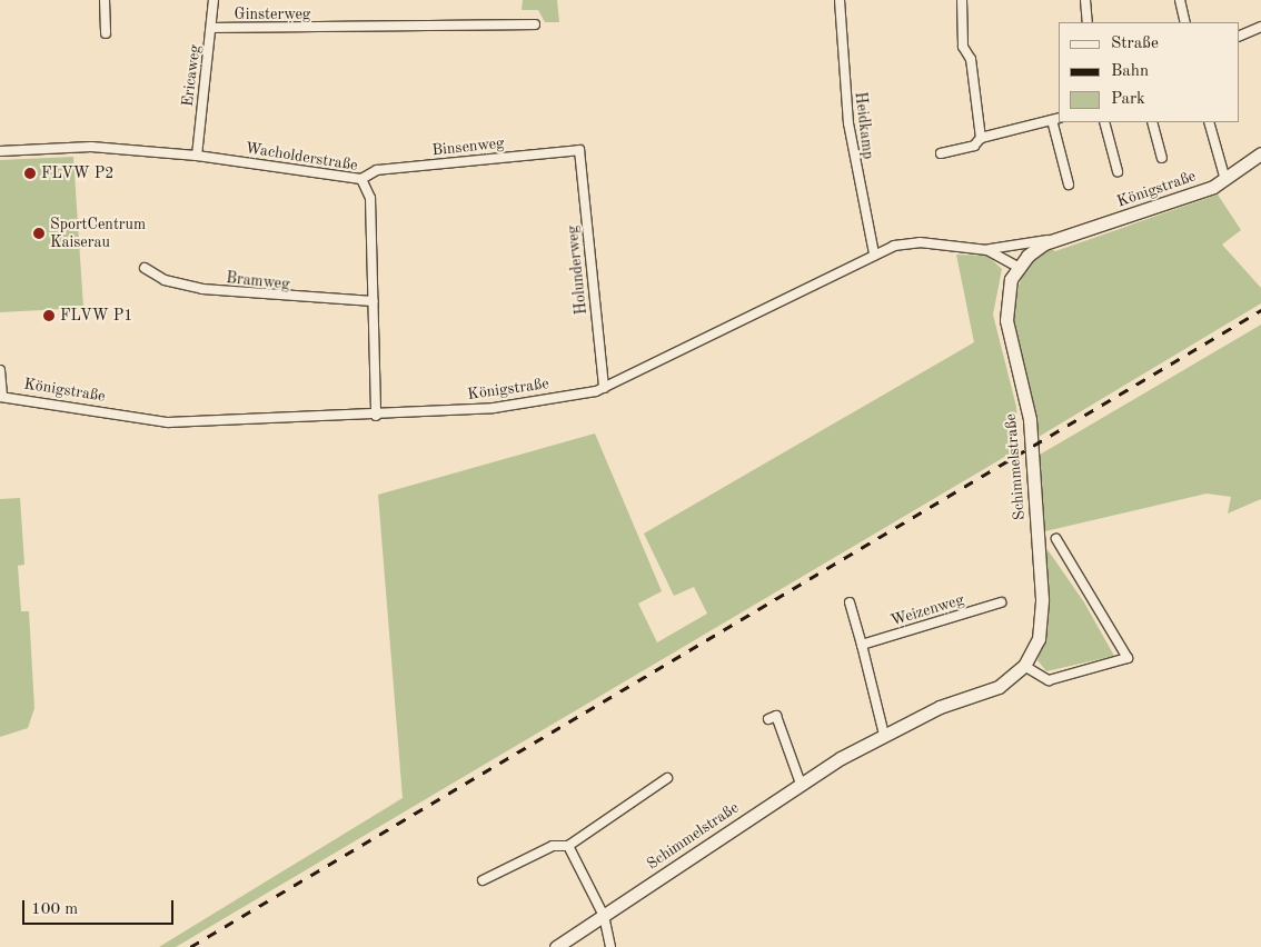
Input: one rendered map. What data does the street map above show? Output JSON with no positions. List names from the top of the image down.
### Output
{
  "streets": {
    "street": [
      "Ginsterweg",
      "Ericaweg",
      "Heidkamp",
      "Binsenweg",
      "Wacholderstraße",
      "Königstraße",
      "Holunderweg",
      "Bramweg",
      "Schimmelstraße",
      "Weizenweg"
    ]
  },
  "crossings": [
    ["Ginsterweg", "Ericaweg"],
    ["Ericaweg", "Wacholderstraße"],
    ["Heidkamp", "Königstraße"],
    ["Binsenweg", "Wacholderstraße"],
    ["Binsenweg", "Holunderweg"],
    ["Wacholderstraße", "Königstraße"],
    ["Wacholderstraße", "Bramweg"],
    ["Königstraße", "Holunderweg"],
    ["Königstraße", "Schimmelstraße"]
  ],
  "places": ["FLVW P2", "SportCentrum Kaiserau", "FLVW P1"],
  "legend": ["Straße", "Bahn", "Park"],
  "scale_bar": "100 m"
}
